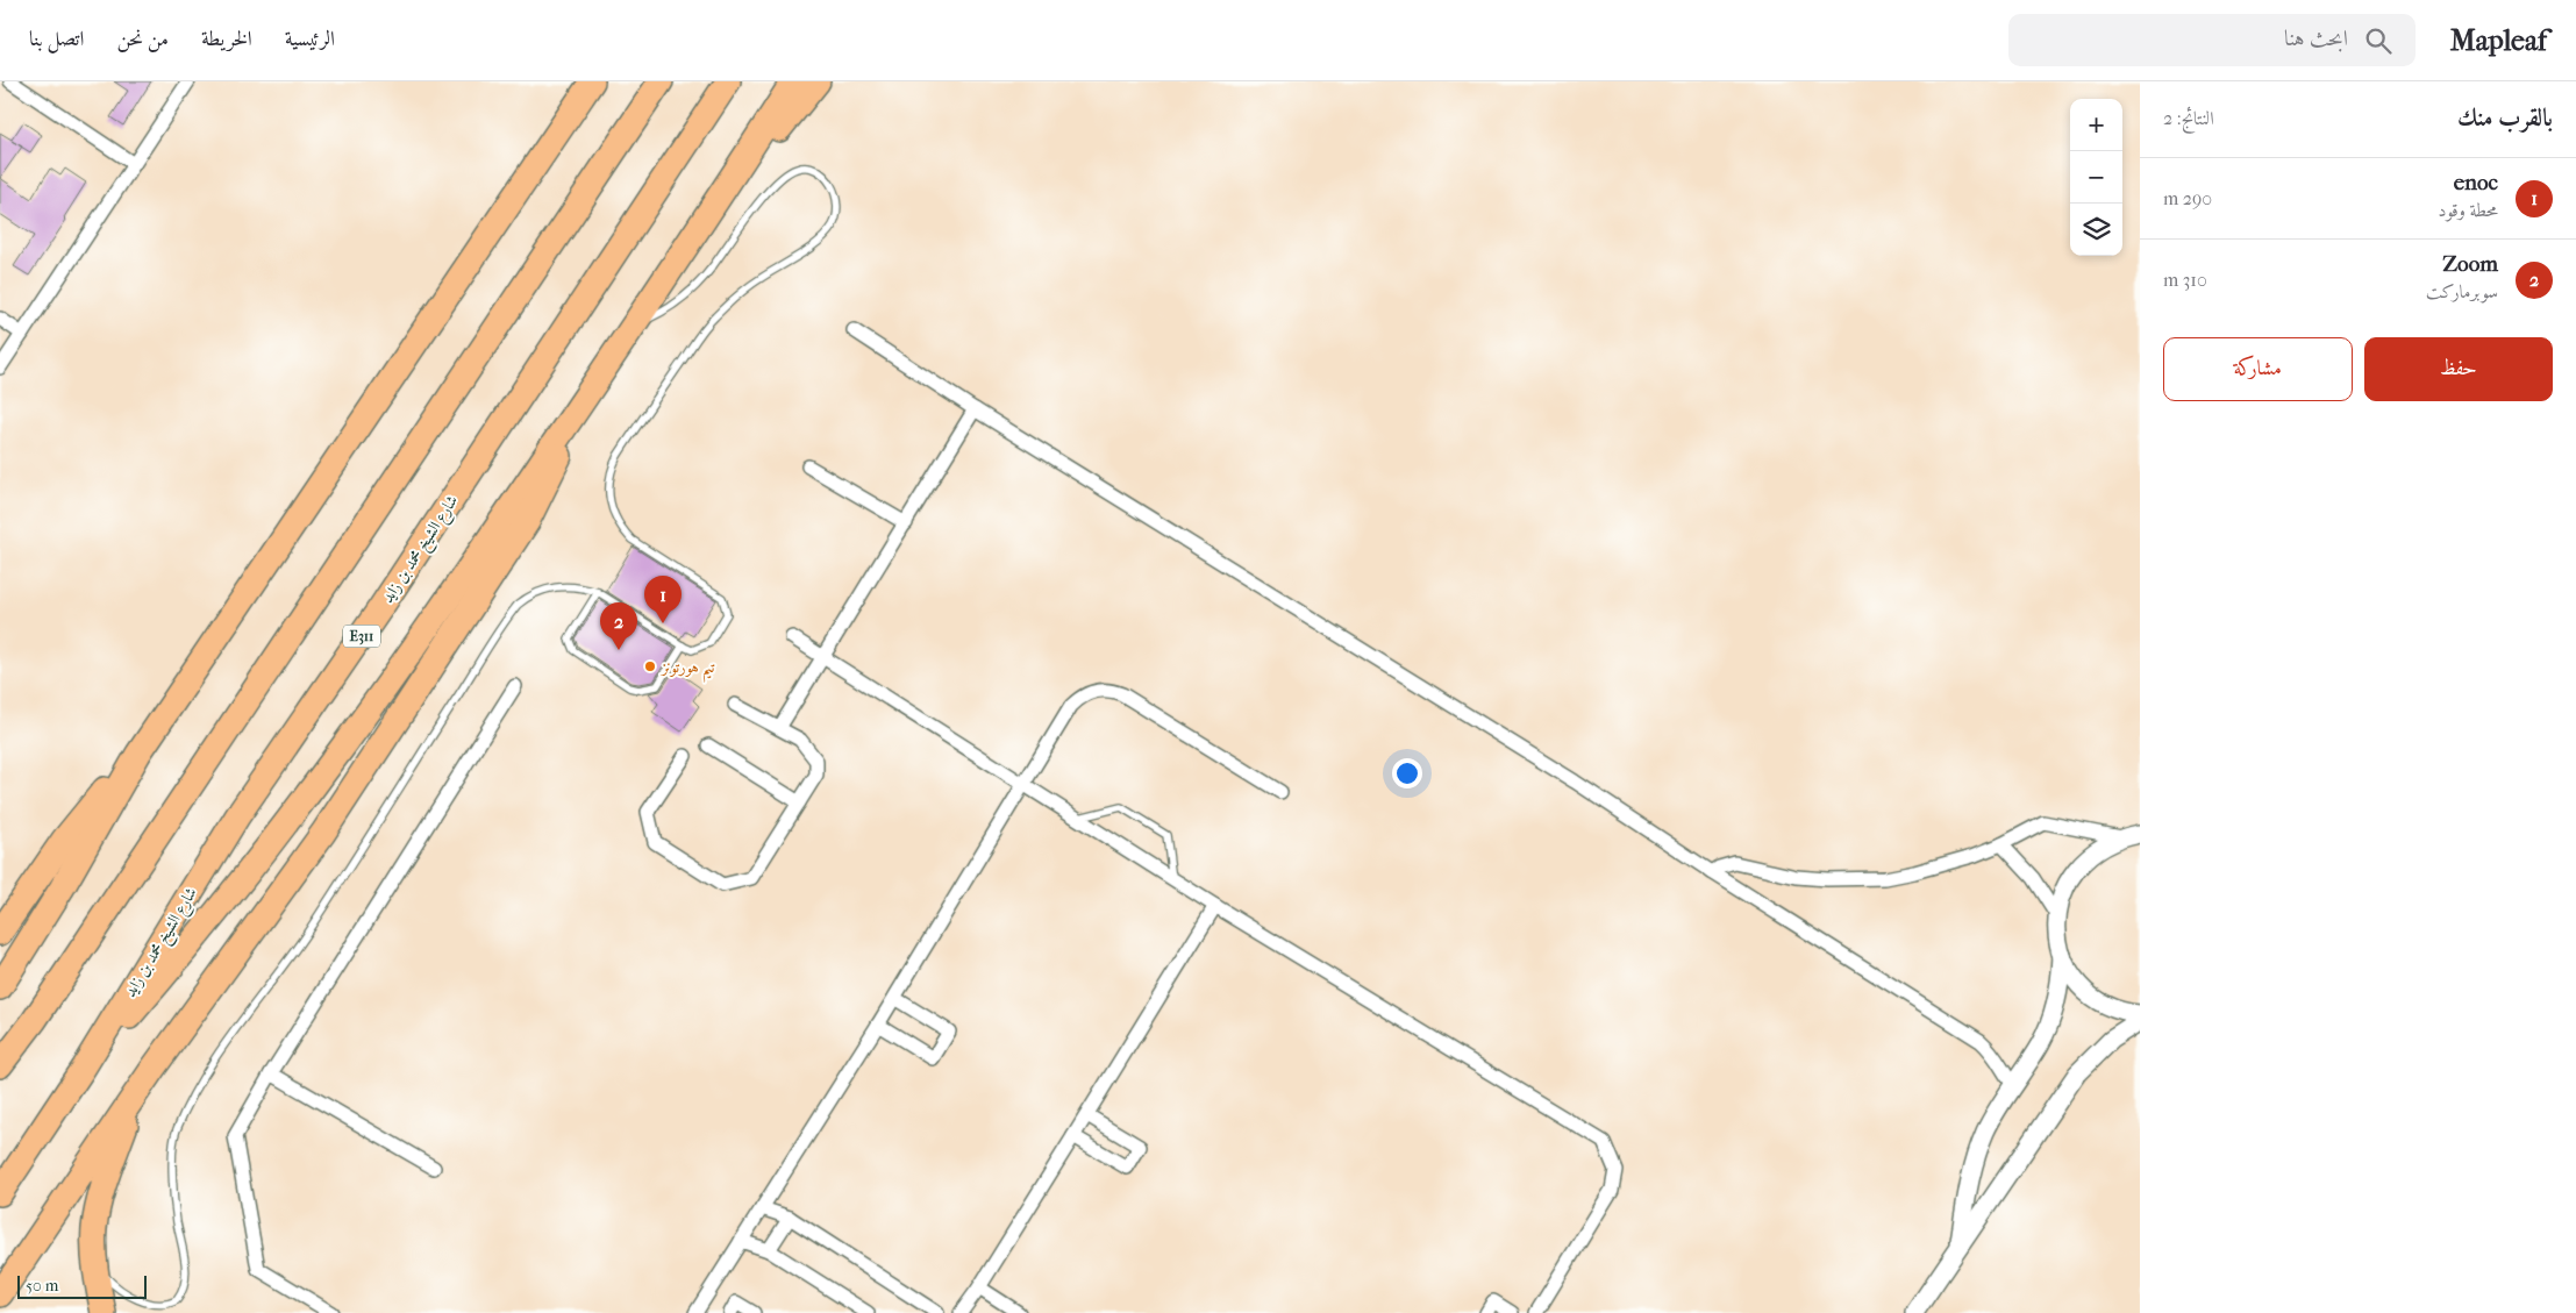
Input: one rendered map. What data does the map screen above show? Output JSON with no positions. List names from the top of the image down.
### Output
{
  "streets": {
    "highway": ["شارع الشيخ محمد بن زايد", "E311"]
  },
  "places": ["تيم هورتونز"],
  "scale_bar": "50 m",
  "page": {
    "header": "Mapleaf",
    "search": "ابحث هنا",
    "nav": [
      "الرئيسية",
      "الخريطة",
      "من نحن",
      "اتصل بنا"
    ],
    "heading": ["بالقرب منك", "النتائج: 2"],
    "map_buttons": ["+", "−"],
    "list": [
      {
        "mark": "1",
        "name": "enoc",
        "note": "محطة وقود",
        "value": "290 m"
      },
      {
        "mark": "2",
        "name": "Zoom",
        "note": "سوبرماركت",
        "value": "310 m"
      }
    ],
    "buttons": ["حفظ", "مشاركة"],
    "pins": ["1", "2"],
    "scale": "50 m"
  }
}
